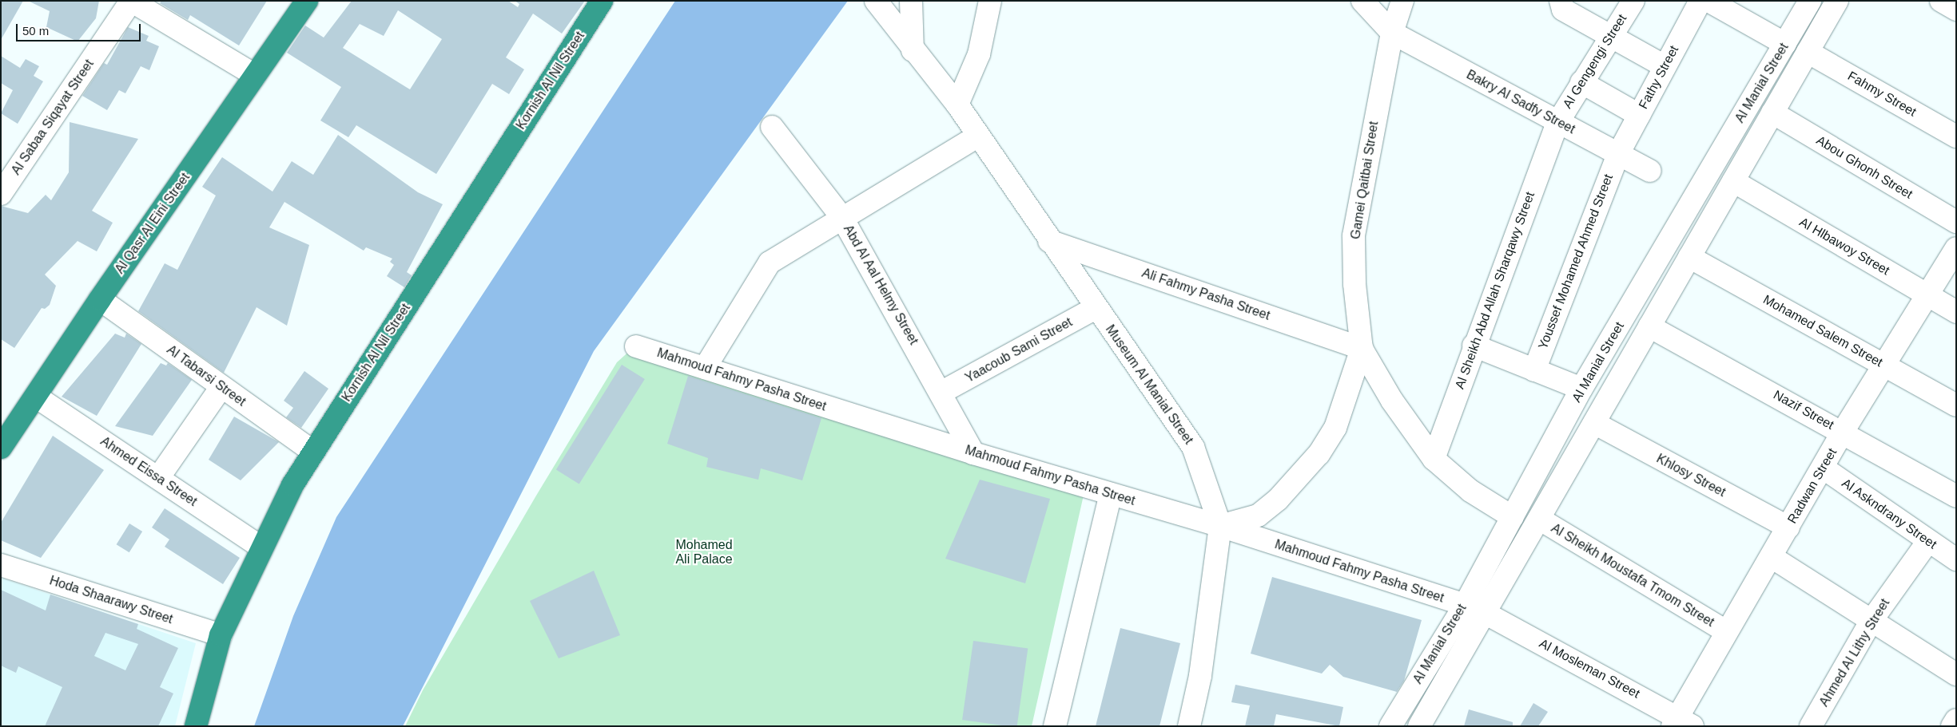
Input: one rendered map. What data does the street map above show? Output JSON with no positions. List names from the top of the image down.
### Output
{
  "streets": {
    "highway": ["Kornish Al Nil Street", "Al Qasr Al Eini Street"],
    "street": [
      "Al Gengengi Street",
      "Fathy Street",
      "Al Manial Street",
      "Fahmy Street",
      "Bakry Al Sadfy Street",
      "Al Sabaa Siqayat Street",
      "Abou Ghonh Street",
      "Gamei Qaitbai Street",
      "Al Hlbawoy Street",
      "Youssef Mohamed Ahmed Street",
      "Abd Al Aal Helmy Street",
      "Al Sheikh Abd Allah Sharqawy Street",
      "Ali Fahmy Pasha Street",
      "Mohamed Salem Street",
      "Yaacoub Sami Street",
      "Al Tabarsi Street",
      "Mahmoud Fahmy Pasha Street",
      "Museum Al Manial Street",
      "Nazif Street",
      "Ahmed Eissa Street",
      "Khlosy Street",
      "Radwan Street",
      "Al Askndrany Street",
      "Al Sheikh Moustafa Tmom Street",
      "Hoda Shaarawy Street",
      "Ahmed Al Lithy Street",
      "Al Mosleman Street"
    ]
  },
  "crossings": [
    ["Al Gengengi Street", "Bakry Al Sadfy Street"],
    ["Al Gengengi Street", "Al Sheikh Abd Allah Sharqawy Street"],
    ["Fathy Street", "Bakry Al Sadfy Street"],
    ["Fathy Street", "Youssef Mohamed Ahmed Street"],
    ["Kornish Al Nil Street", "Al Tabarsi Street"],
    ["Kornish Al Nil Street", "Ahmed Eissa Street"],
    ["Kornish Al Nil Street", "Hoda Shaarawy Street"],
    ["Al Manial Street", "Fahmy Street"],
    ["Al Manial Street", "Abou Ghonh Street"],
    ["Al Manial Street", "Gamei Qaitbai Street"],
    ["Al Manial Street", "Al Hlbawoy Street"],
    ["Al Manial Street", "Mohamed Salem Street"],
    ["Al Manial Street", "Mahmoud Fahmy Pasha Street"],
    ["Al Manial Street", "Nazif Street"],
    ["Al Manial Street", "Khlosy Street"],
    ["Al Manial Street", "Al Sheikh Moustafa Tmom Street"],
    ["Al Manial Street", "Al Mosleman Street"],
    ["Bakry Al Sadfy Street", "Gamei Qaitbai Street"],
    ["Bakry Al Sadfy Street", "Youssef Mohamed Ahmed Street"],
    ["Bakry Al Sadfy Street", "Al Sheikh Abd Allah Sharqawy Street"],
    ["Gamei Qaitbai Street", "Al Sheikh Abd Allah Sharqawy Street"],
    ["Gamei Qaitbai Street", "Ali Fahmy Pasha Street"],
    ["Al Qasr Al Eini Street", "Al Tabarsi Street"],
    ["Al Qasr Al Eini Street", "Ahmed Eissa Street"],
    ["Al Hlbawoy Street", "Radwan Street"],
    ["Abd Al Aal Helmy Street", "Yaacoub Sami Street"],
    ["Abd Al Aal Helmy Street", "Mahmoud Fahmy Pasha Street"],
    ["Ali Fahmy Pasha Street", "Museum Al Manial Street"],
    ["Mohamed Salem Street", "Radwan Street"],
    ["Yaacoub Sami Street", "Museum Al Manial Street"],
    ["Mahmoud Fahmy Pasha Street", "Museum Al Manial Street"],
    ["Nazif Street", "Radwan Street"],
    ["Khlosy Street", "Radwan Street"],
    ["Radwan Street", "Al Askndrany Street"],
    ["Radwan Street", "Al Sheikh Moustafa Tmom Street"],
    ["Radwan Street", "Al Mosleman Street"],
    ["Al Askndrany Street", "Ahmed Al Lithy Street"]
  ],
  "parks": ["Mohamed Ali Palace"],
  "scale_bar": "50 m"
}
